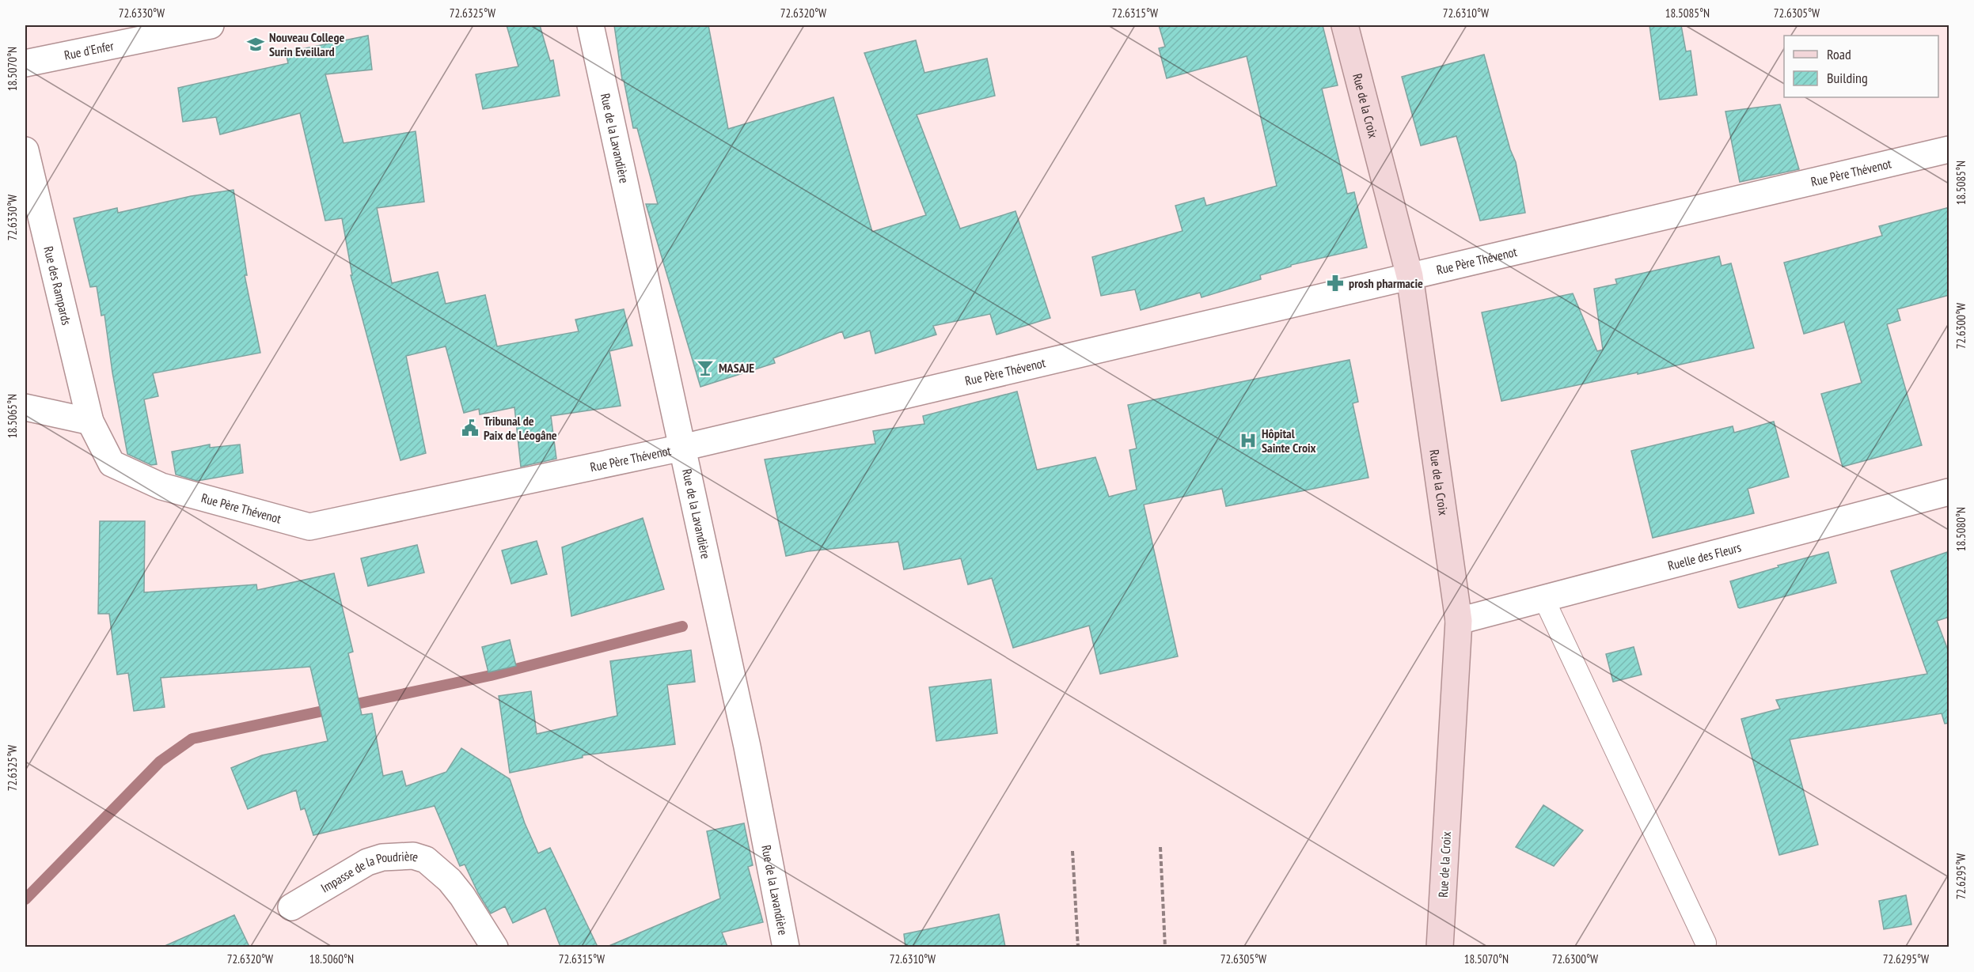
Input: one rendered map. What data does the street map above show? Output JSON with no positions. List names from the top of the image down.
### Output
{
  "streets": {
    "street": [
      "Rue d'Enfer",
      "Rue de la Croix",
      "Rue de la Lavandière",
      "Rue Père Thévenot",
      "Rue des Rampards",
      "Ruelle des Fleurs",
      "Impasse de la Poudrière"
    ]
  },
  "crossings": [
    ["Rue de la Croix", "Rue Père Thévenot"],
    ["Rue de la Croix", "Ruelle des Fleurs"],
    ["Rue de la Lavandière", "Rue Père Thévenot"],
    ["Rue Père Thévenot", "Rue des Rampards"]
  ],
  "places": {
    "school or university": ["Nouveau College Surin Eveillard"],
    "pharmacy": ["prosh pharmacie"],
    "bar": ["MASAJE"],
    "public building": ["Tribunal de Paix de Léogâne"],
    "hospital": ["Hôpital Sainte Croix"]
  },
  "legend": ["Road", "Building"],
  "coordinates": [
    "72.6330°W",
    "72.6325°W",
    "72.6320°W",
    "72.6315°W",
    "72.6310°W",
    "18.5085°N",
    "72.6305°W",
    "18.5070°N",
    "72.6300°W",
    "18.5065°N",
    "18.5080°N",
    "72.6295°W",
    "18.5060°N"
  ]
}
